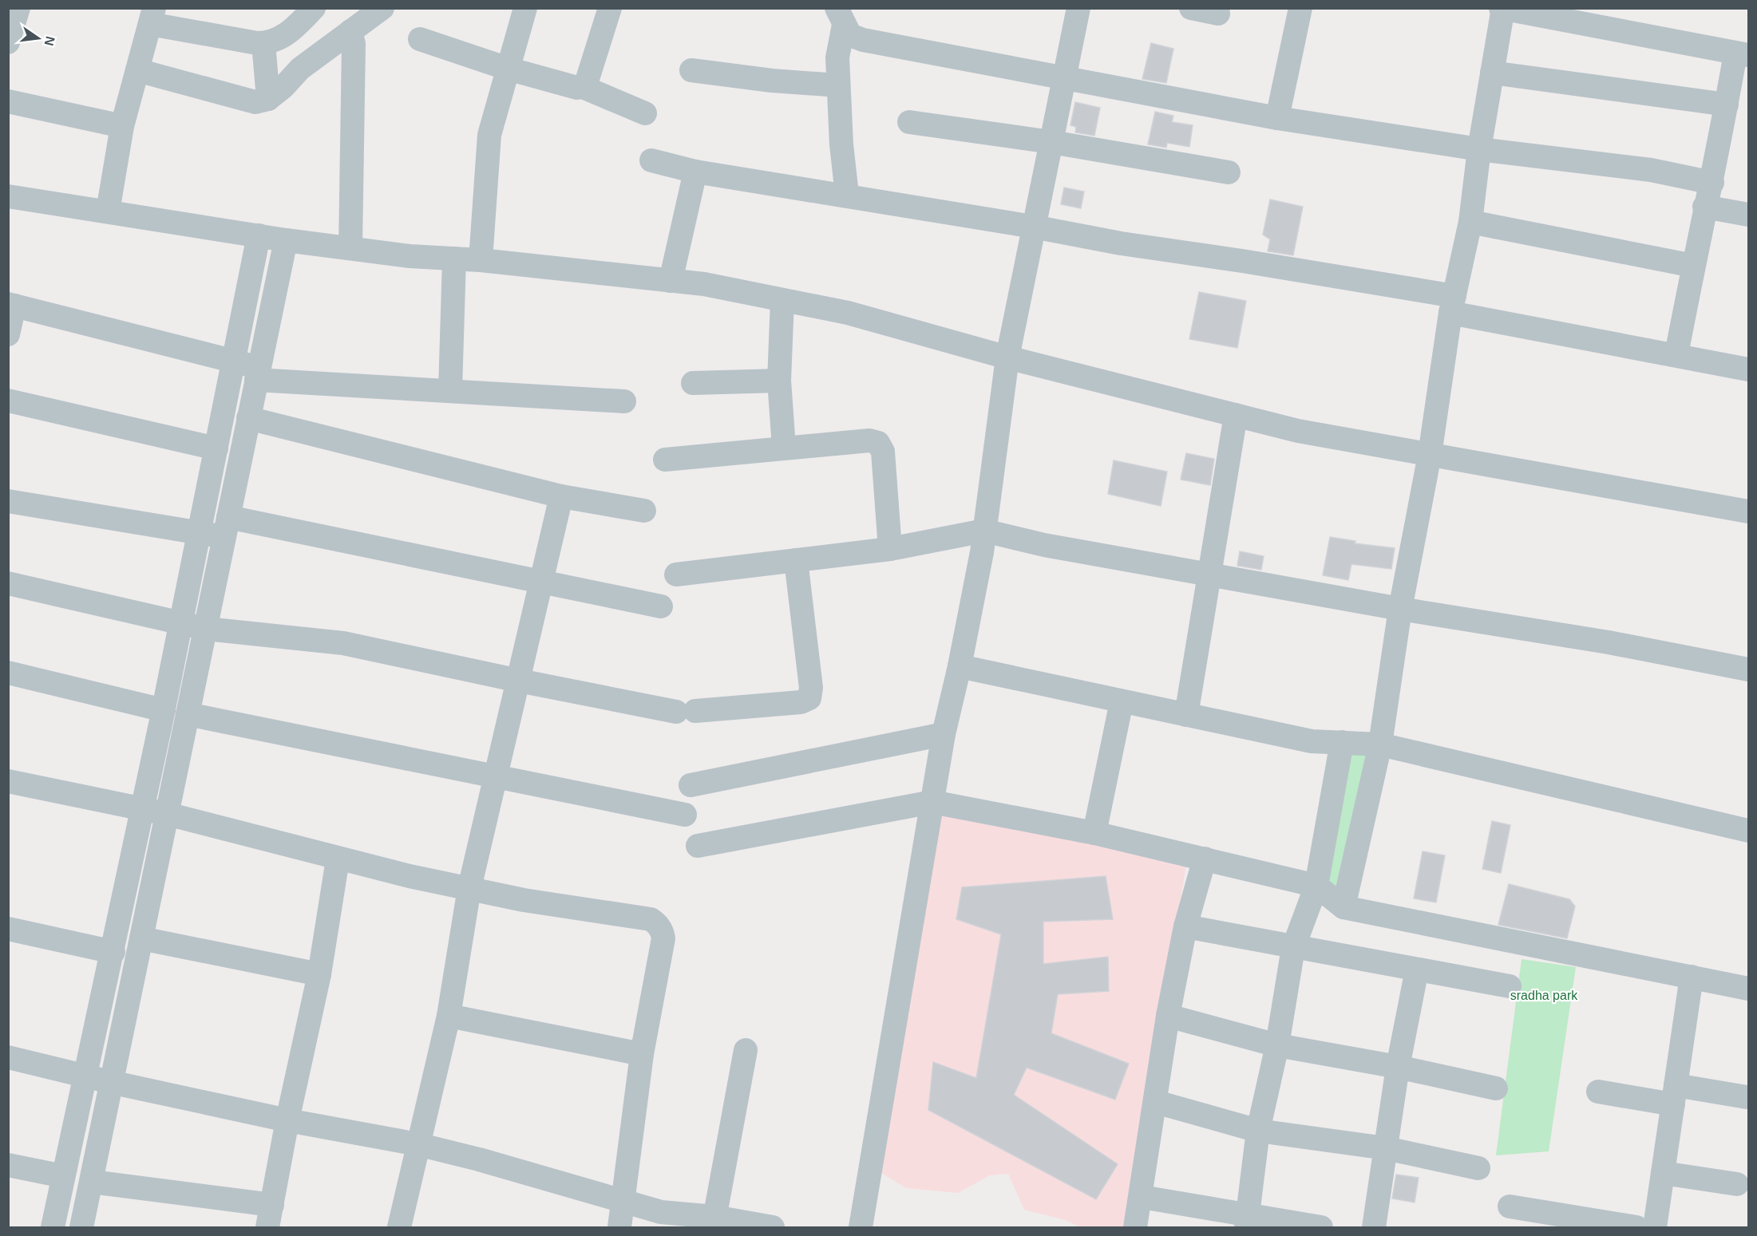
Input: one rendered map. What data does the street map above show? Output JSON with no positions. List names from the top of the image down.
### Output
{
  "parks": ["sradha park"],
  "north": "right"
}
